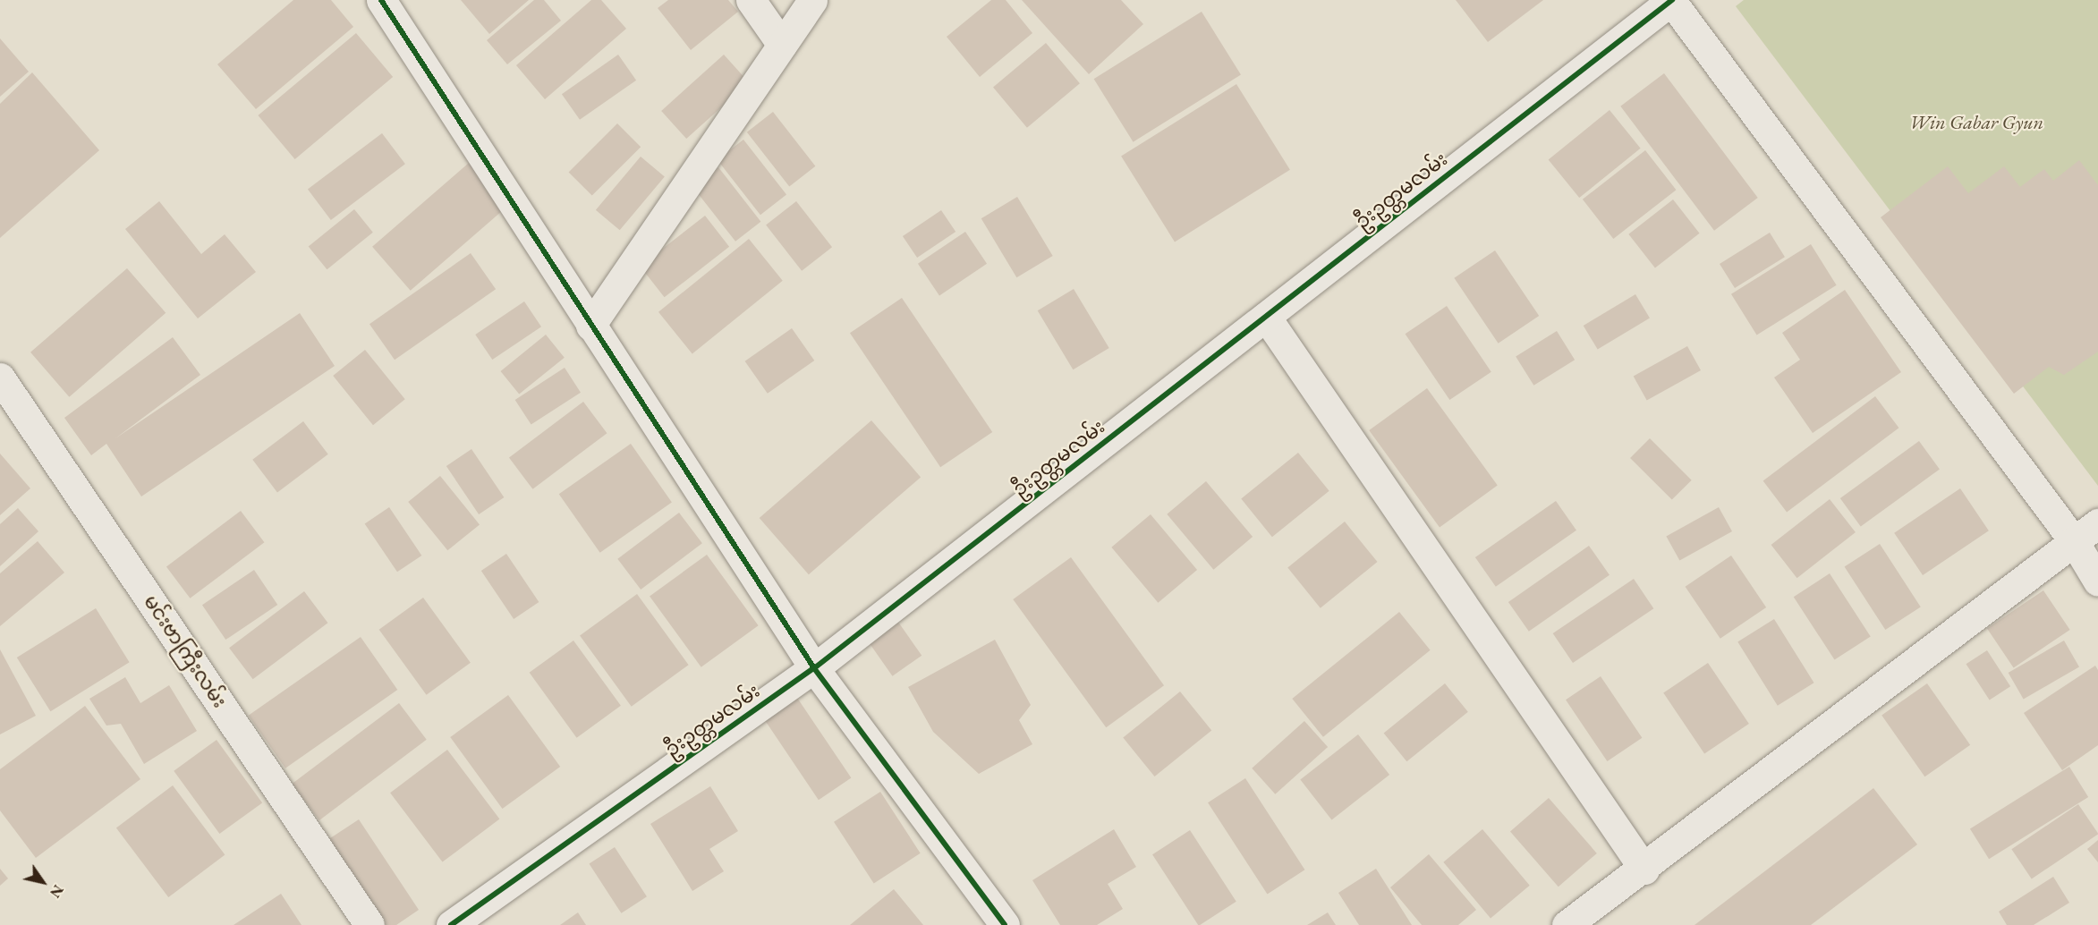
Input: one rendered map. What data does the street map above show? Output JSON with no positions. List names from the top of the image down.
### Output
{
  "streets": {
    "street": ["ဦးဥတ္တမလမ်း", "မင်းဗာကြီးလမ်း"]
  },
  "parks": ["Win Gabar Gyun"],
  "north": "bottom right"
}
